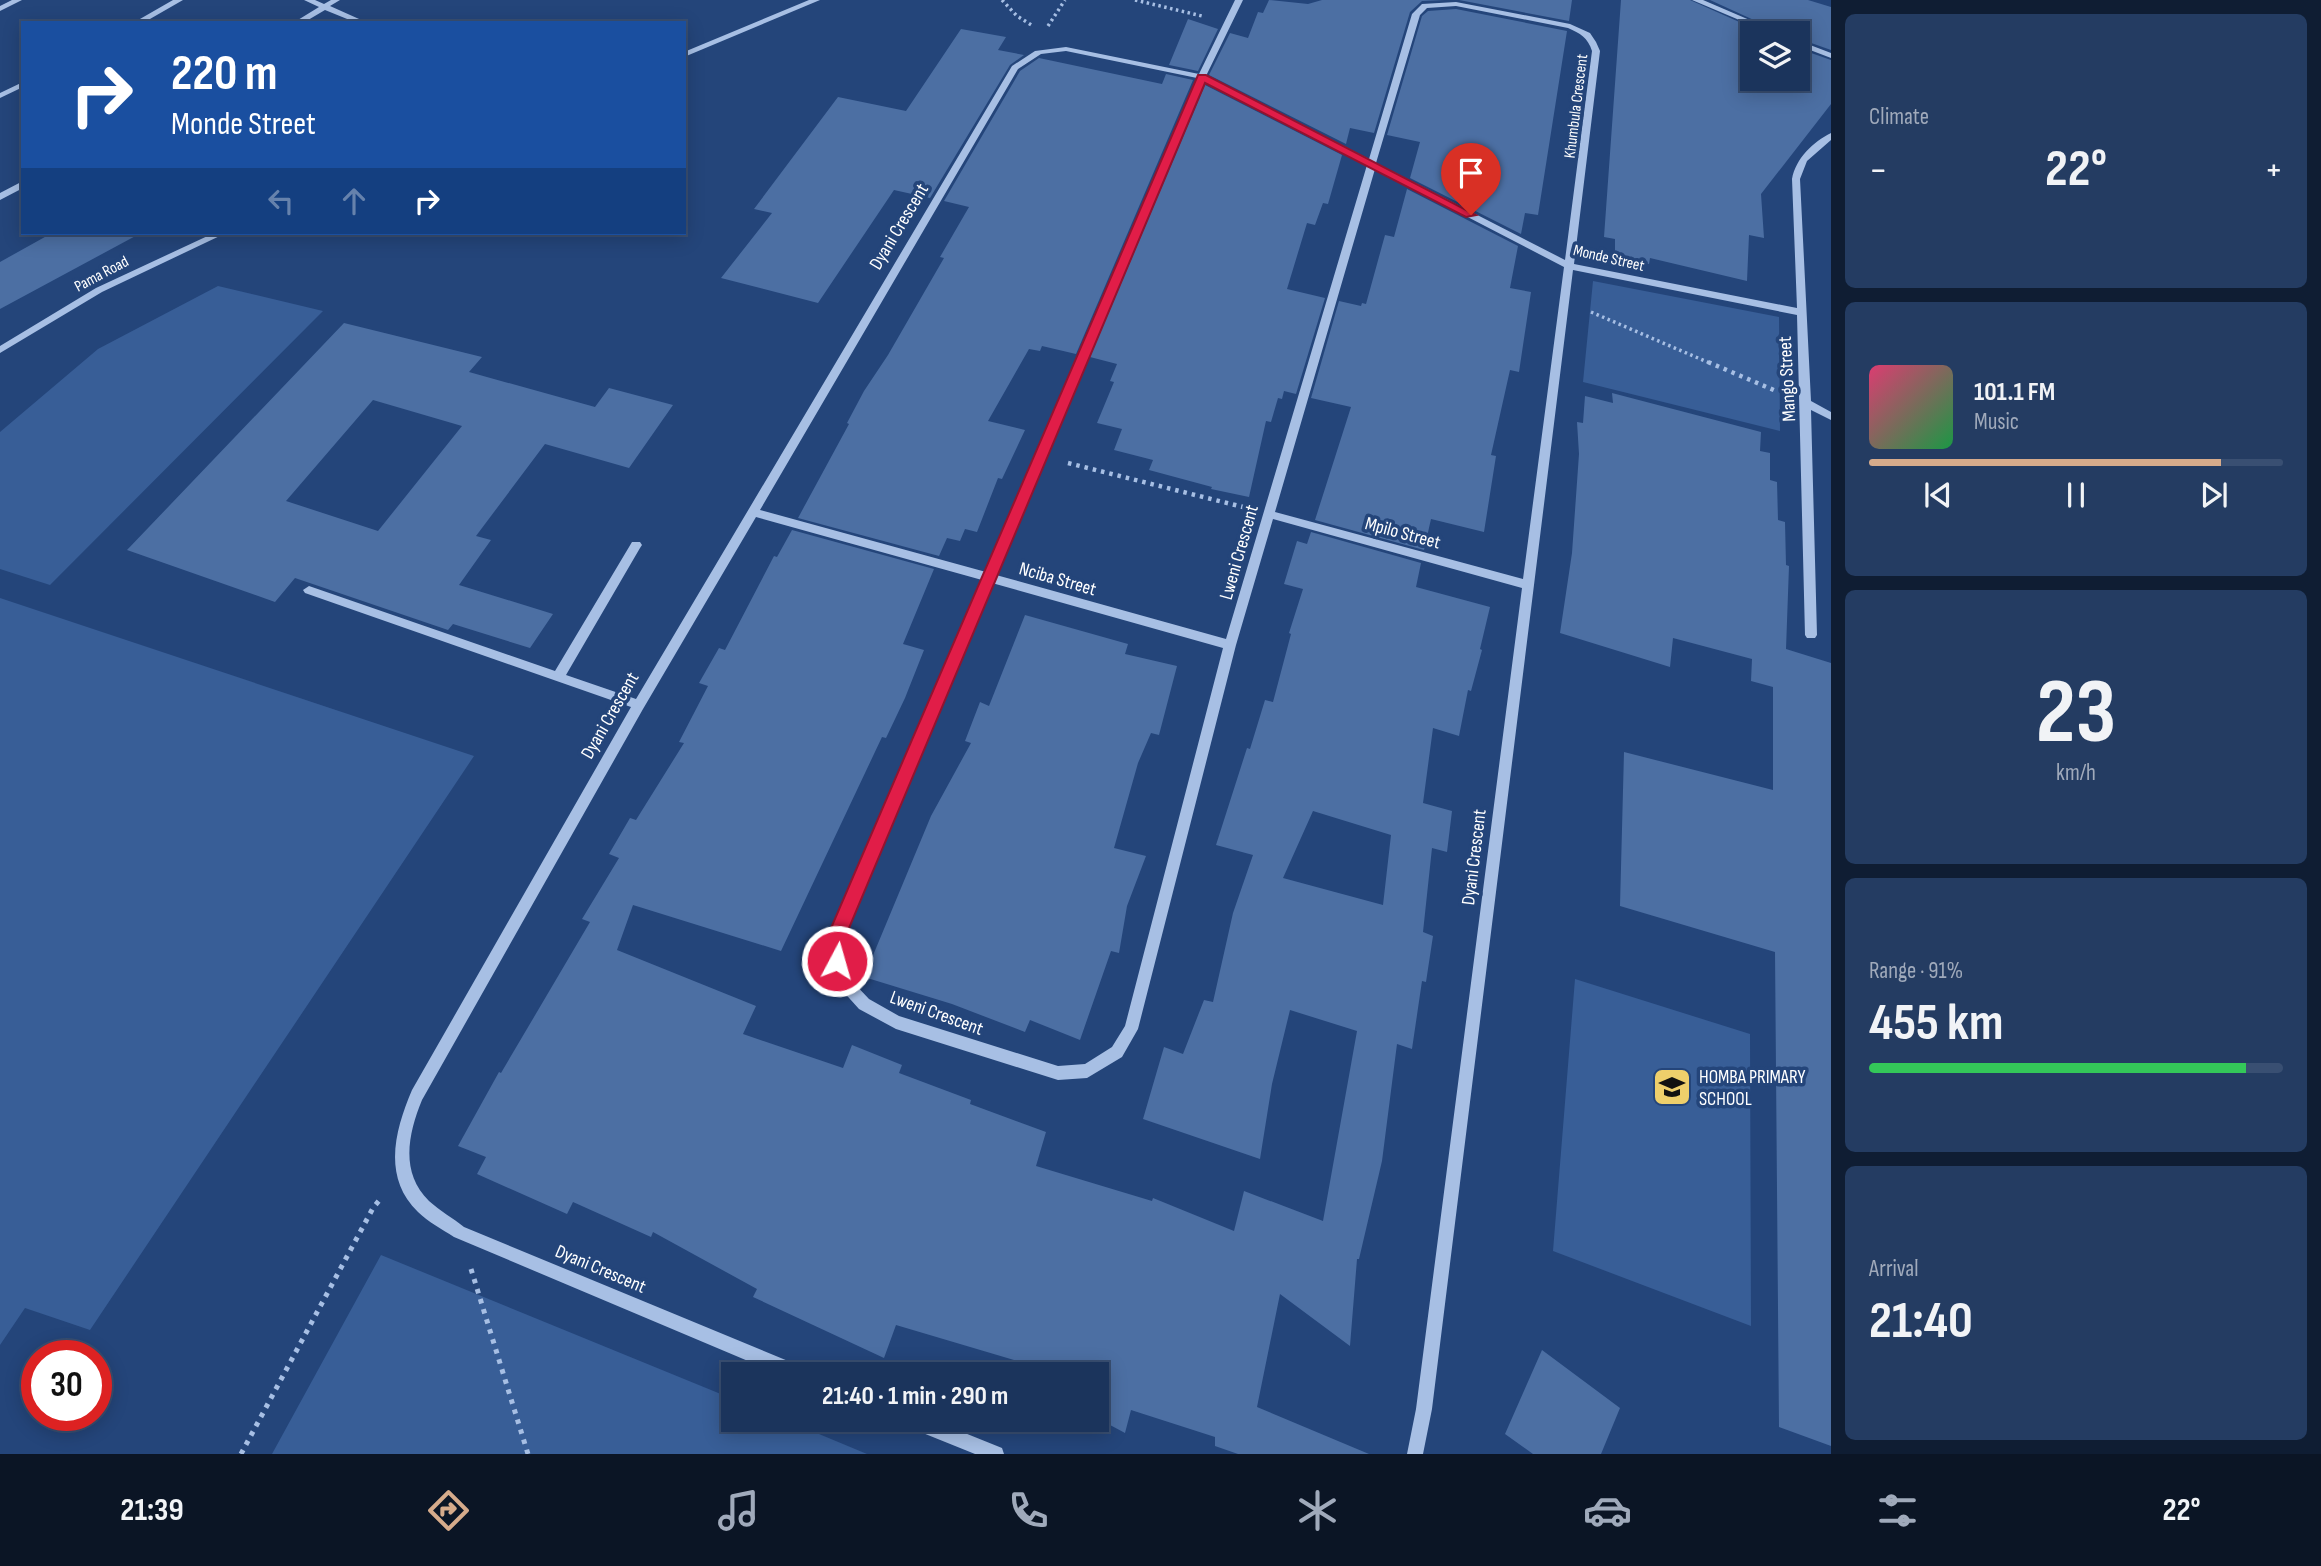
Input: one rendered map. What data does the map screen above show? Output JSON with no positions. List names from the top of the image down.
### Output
{
  "streets": {
    "street": [
      "Khumbula Crescent",
      "Dyani Crescent",
      "Monde Street",
      "Pama Road",
      "Mango Street",
      "Mpilo Street",
      "Lweni Crescent",
      "Nciba Street"
    ]
  },
  "crossings": [
    ["Khumbula Crescent", "Dyani Crescent"],
    ["Khumbula Crescent", "Monde Street"],
    ["Khumbula Crescent", "Lweni Crescent"],
    ["Dyani Crescent", "Monde Street"],
    ["Dyani Crescent", "Mpilo Street"],
    ["Dyani Crescent", "Nciba Street"],
    ["Monde Street", "Mango Street"],
    ["Monde Street", "Lweni Crescent"],
    ["Mpilo Street", "Lweni Crescent"],
    ["Lweni Crescent", "Nciba Street"]
  ],
  "places": {
    "school or university": ["HOMBA PRIMARY SCHOOL"]
  },
  "page": {
    "tile": [
      "Climate",
      ["23", "km/h"],
      ["Range · 91%", "455 km"],
      ["Arrival", "21:40"]
    ],
    "turn": ["220 m", "Monde Street"],
    "heat": ["−", "22°", "+"],
    "song": ["101.1 FM", "Music"],
    "limit": "30",
    "trip": "21:40 · 1 min · 290 m",
    "tabs": ["21:39", "22°"]
  }
}
